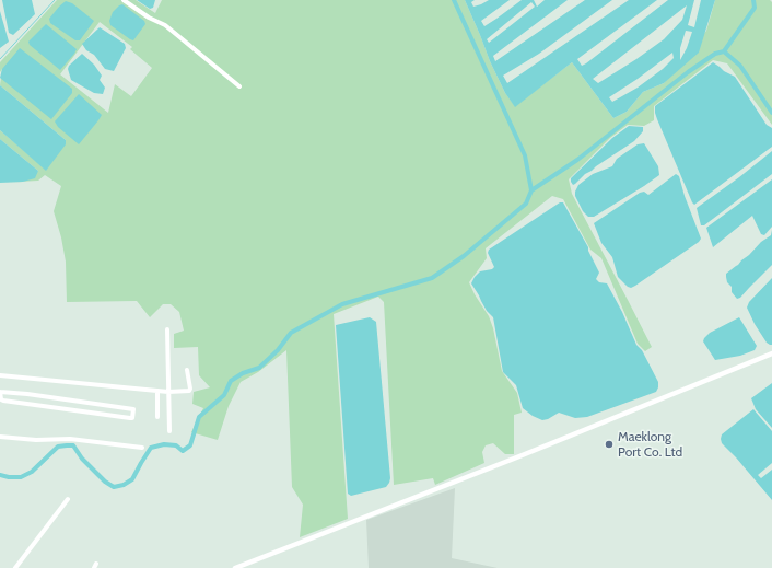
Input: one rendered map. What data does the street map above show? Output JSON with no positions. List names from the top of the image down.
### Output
{
  "places": ["Maeklong Port Co. Ltd"]
}
